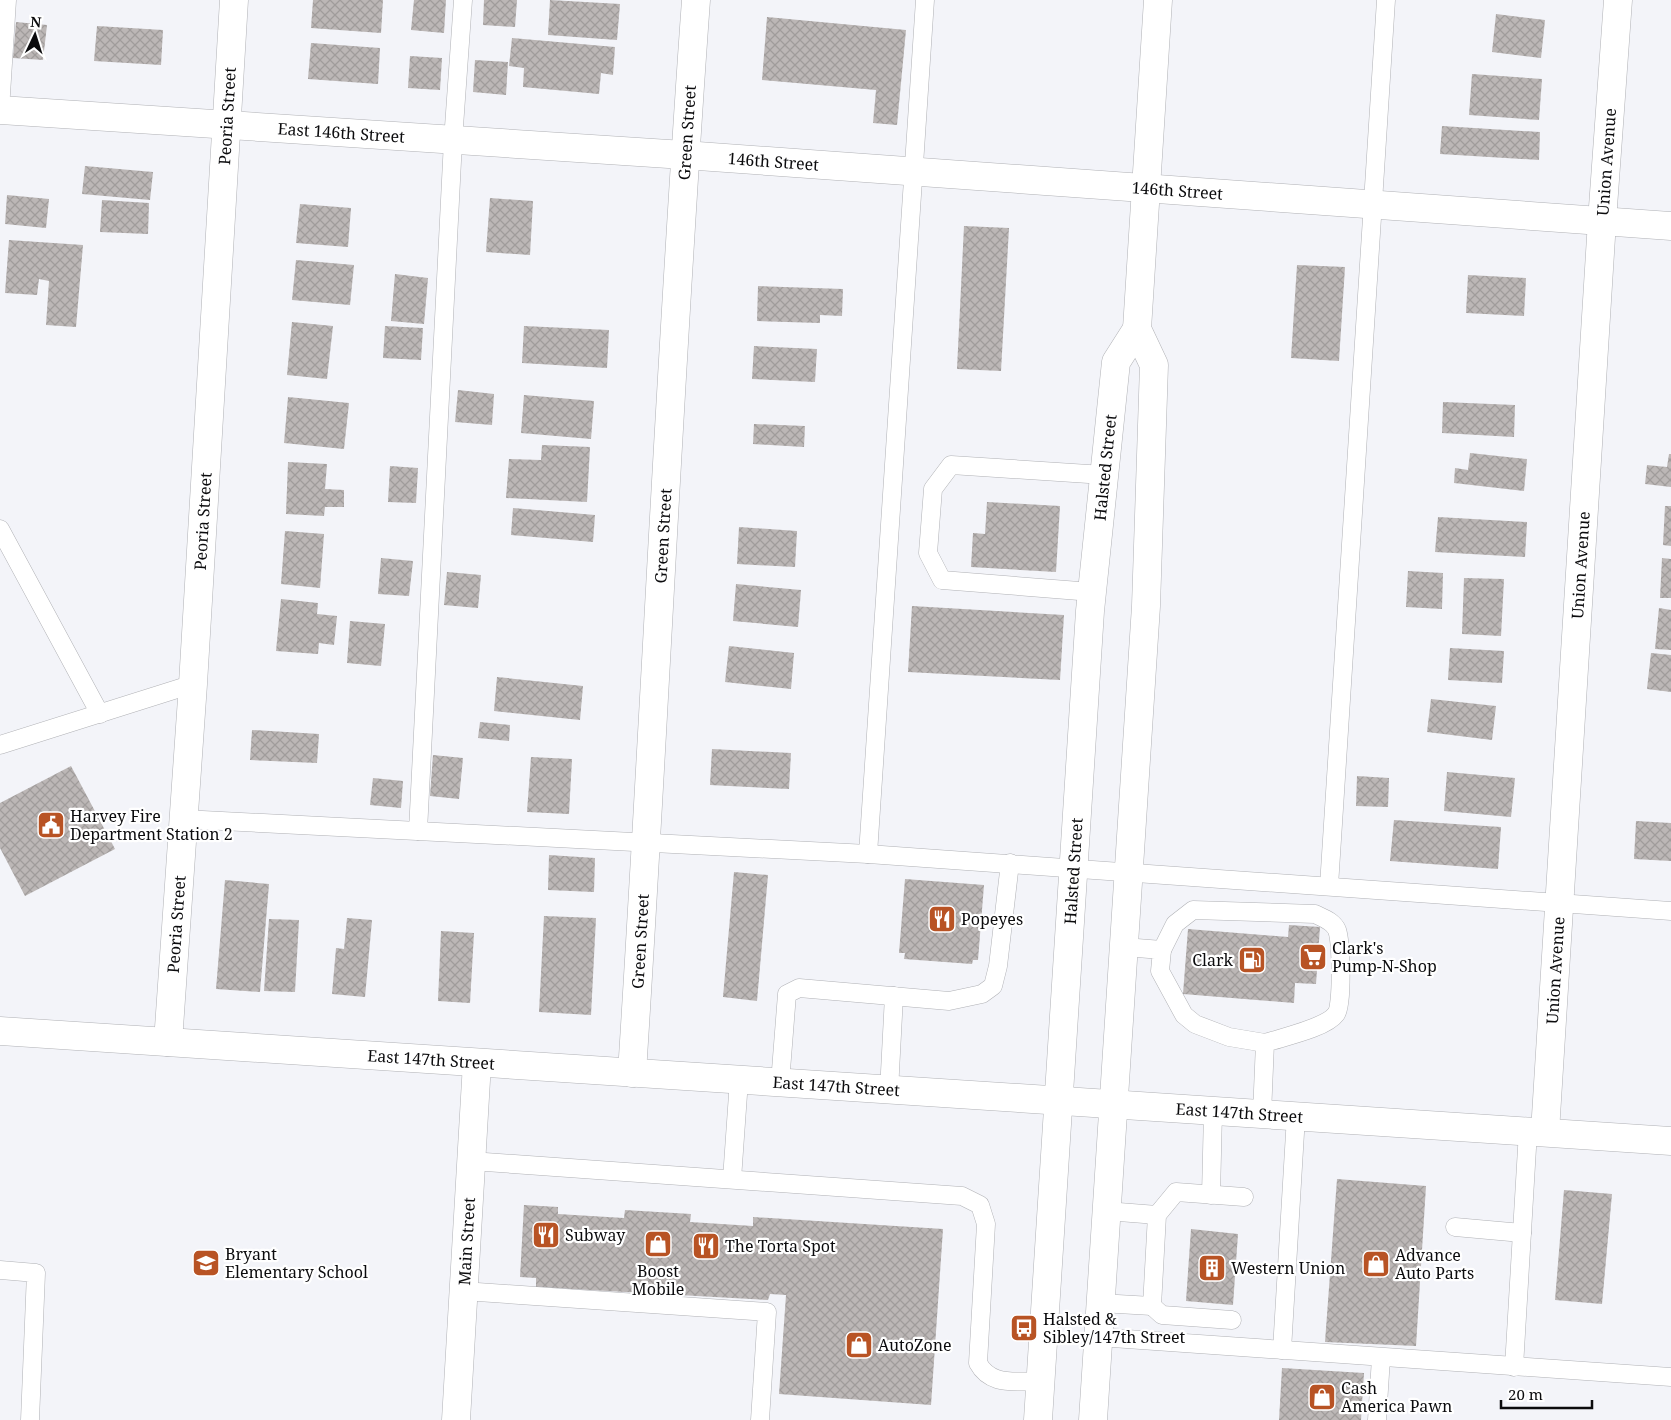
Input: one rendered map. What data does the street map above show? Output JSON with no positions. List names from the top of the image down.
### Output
{
  "streets": {
    "street": [
      "Peoria Street",
      "Green Street",
      "East 146th Street",
      "146th Street",
      "Union Avenue",
      "Halsted Street",
      "East 147th Street",
      "Main Street"
    ]
  },
  "crossings": [
    ["Peoria Street", "East 146th Street"],
    ["Peoria Street", "East 147th Street"],
    ["Green Street", "East 146th Street"],
    ["Green Street", "146th Street"],
    ["Green Street", "East 147th Street"],
    ["East 146th Street", "146th Street"],
    ["146th Street", "Union Avenue"],
    ["146th Street", "Halsted Street"],
    ["Union Avenue", "East 147th Street"],
    ["Halsted Street", "East 147th Street"],
    ["East 147th Street", "Main Street"]
  ],
  "places": {
    "public building": ["Harvey Fire Department Station 2"],
    "restaurant": ["Popeyes", "Subway", "The Torta Spot"],
    "supermarket": ["Clark's Pump-N-Shop"],
    "fuel station": ["Clark"],
    "shop": [
      "Boost Mobile",
      "Advance Auto Parts",
      "AutoZone",
      "Cash America Pawn"
    ],
    "school or university": ["Bryant Elementary School"],
    "building": ["Western Union"],
    "bus stop": ["Halsted & Sibley/147th Street"]
  },
  "scale_bar": "20 m",
  "north": "top"
}
